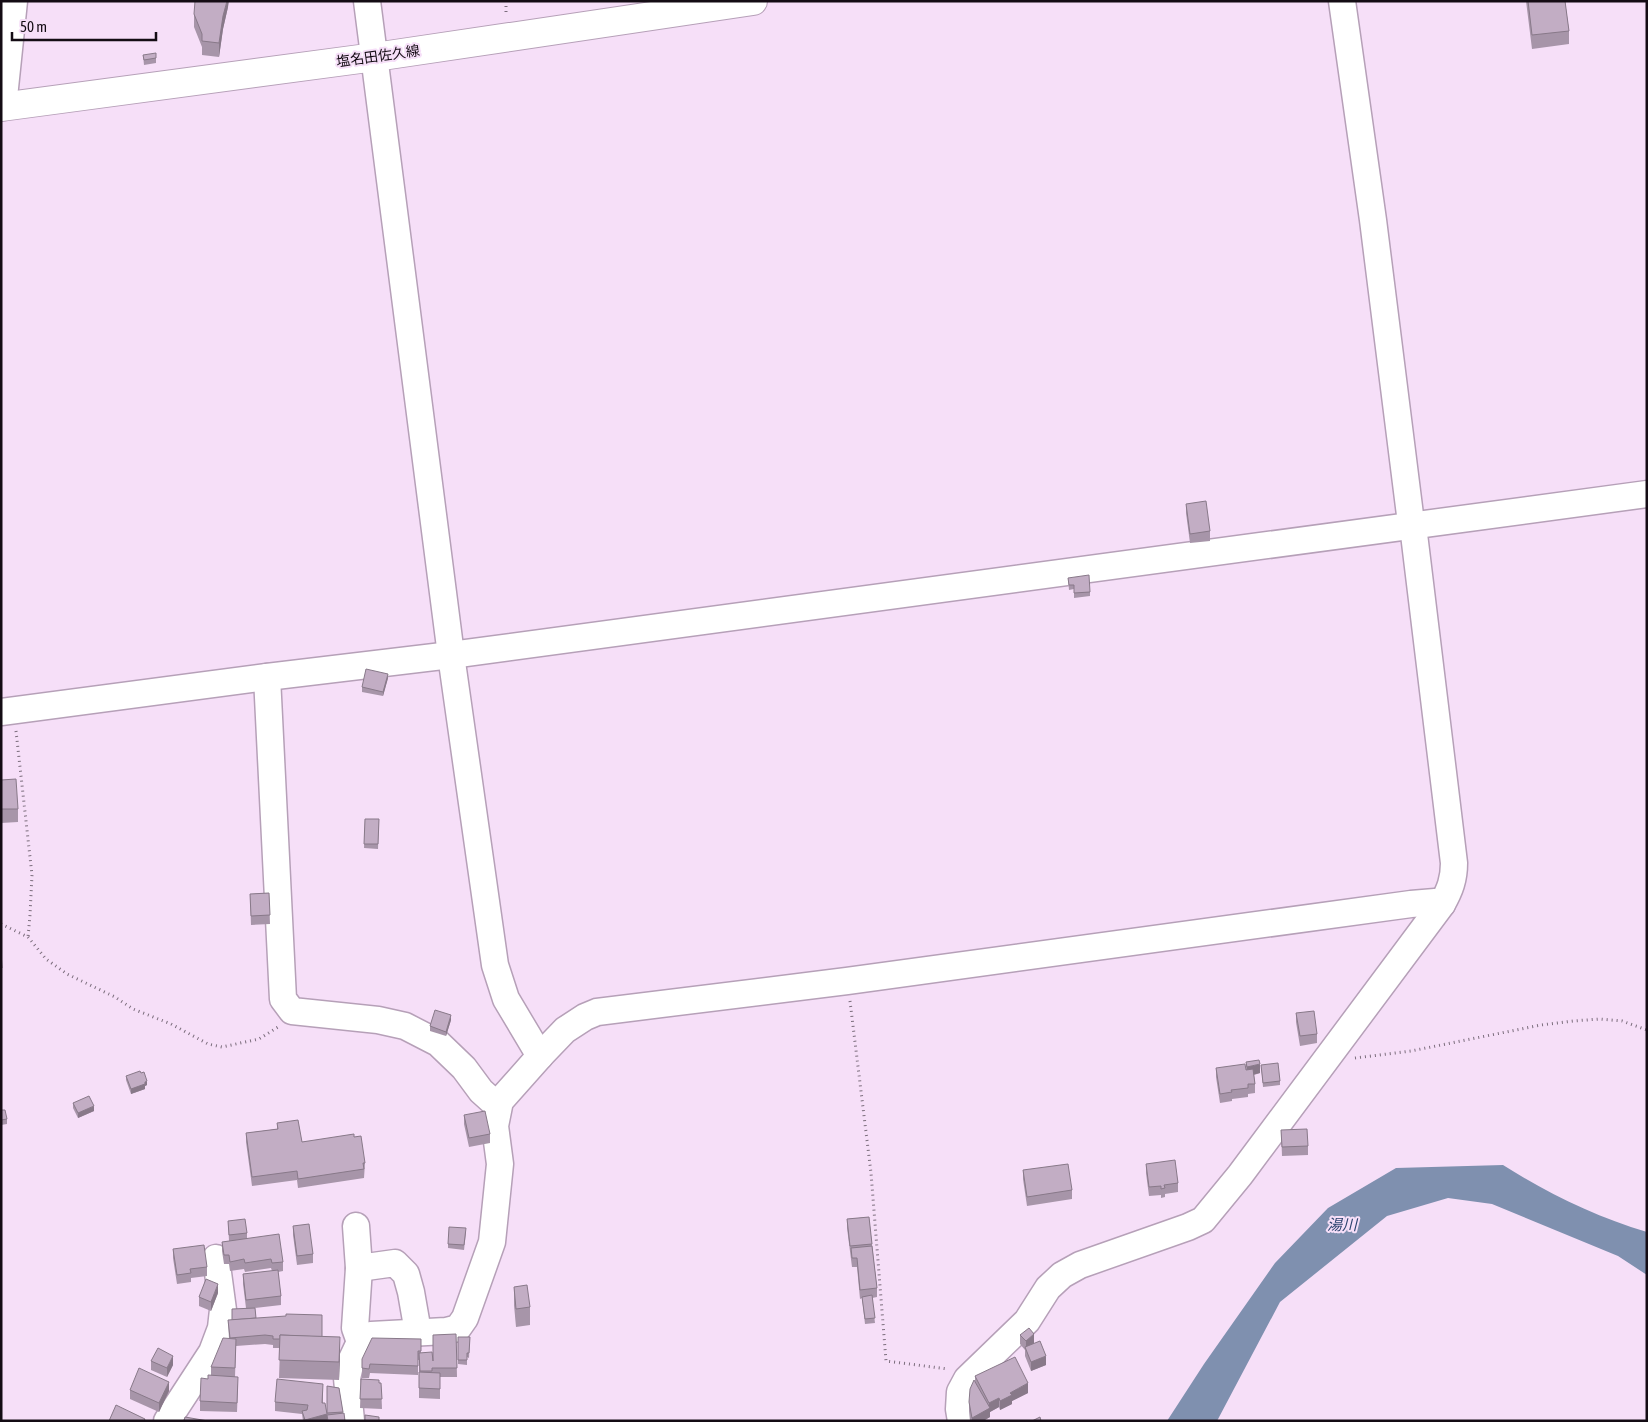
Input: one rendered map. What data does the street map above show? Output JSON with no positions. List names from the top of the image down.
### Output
{
  "streets": {
    "main road": ["塩名田佐久線"]
  },
  "water": ["湯川"],
  "scale_bar": "50 m"
}
